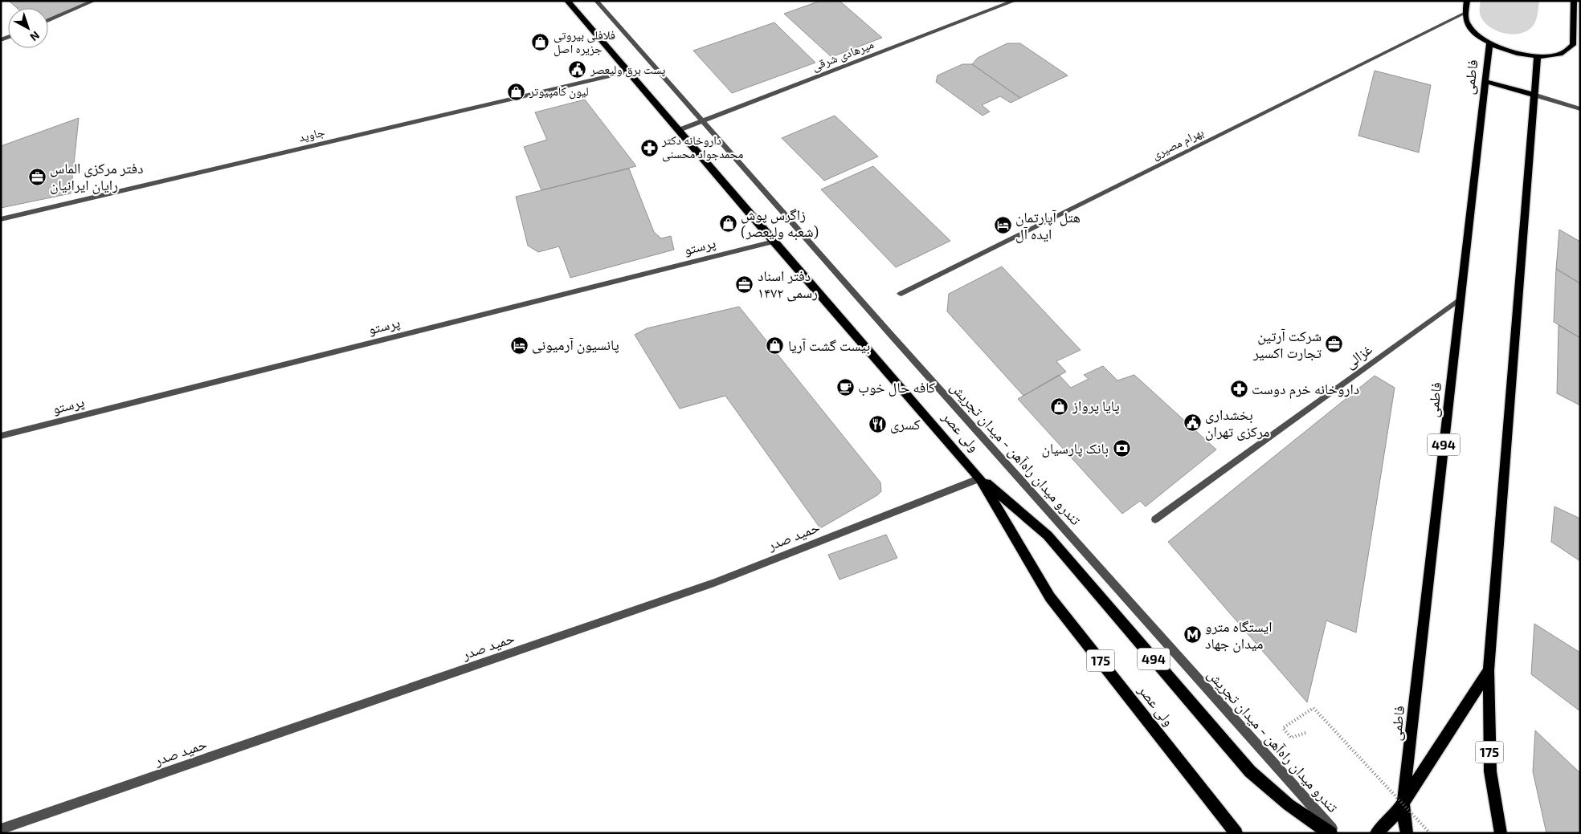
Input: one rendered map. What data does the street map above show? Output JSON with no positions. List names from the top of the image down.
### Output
{
  "streets": {
    "main road": [
      "فاطمی",
      "ولی عصر",
      "494",
      "175"
    ],
    "street": [
      "میرهادی شرقی",
      "جاوید",
      "بهرام مصیری",
      "پرستو",
      "غزالی",
      "تندرو میدان راه‌آهن - میدان تجریش",
      "حمید صدر"
    ]
  },
  "crossings": [
    ["میرهادی شرقی", "ولی عصر"],
    ["میرهادی شرقی", "تندرو میدان راه‌آهن - میدان تجریش"],
    ["فاطمی", "غزالی"],
    ["فاطمی", "494"],
    ["جاوید", "ولی عصر"],
    ["پرستو", "ولی عصر"],
    ["ولی عصر", "494"],
    ["ولی عصر", "حمید صدر"],
    ["494", "حمید صدر"]
  ],
  "places": {
    "shop": [
      "فلافلی بیروتی جزیره اصل",
      "لیون کامپیوتر",
      "زاگرس پوش (شعبه ولیعصر)",
      "بیست گشت آریا",
      "پایا پرواز"
    ],
    "public building": ["پست برق ولیعصر", "بخشداری مرکزی تهران"],
    "pharmacy": ["داروخانه دکتر محمدجواد محسنی", "داروخانه خرم دوست"],
    "office": ["دفتر مرکزی الماس رایان ایرانیان", "دفتر اسناد رسمی ۱۴۷۲", "شرکت آرتین تجارت اکسیر"],
    "hotel": ["هتل آپارتمان ایده آل", "پانسیون آرمیونی"],
    "cafe": ["کافه حال خوب"],
    "restaurant": ["كسرى"],
    "bank": ["بانک پارسیان"],
    "metro station": ["ایستگاه مترو میدان جهاد"]
  },
  "north": "bottom right"
}
